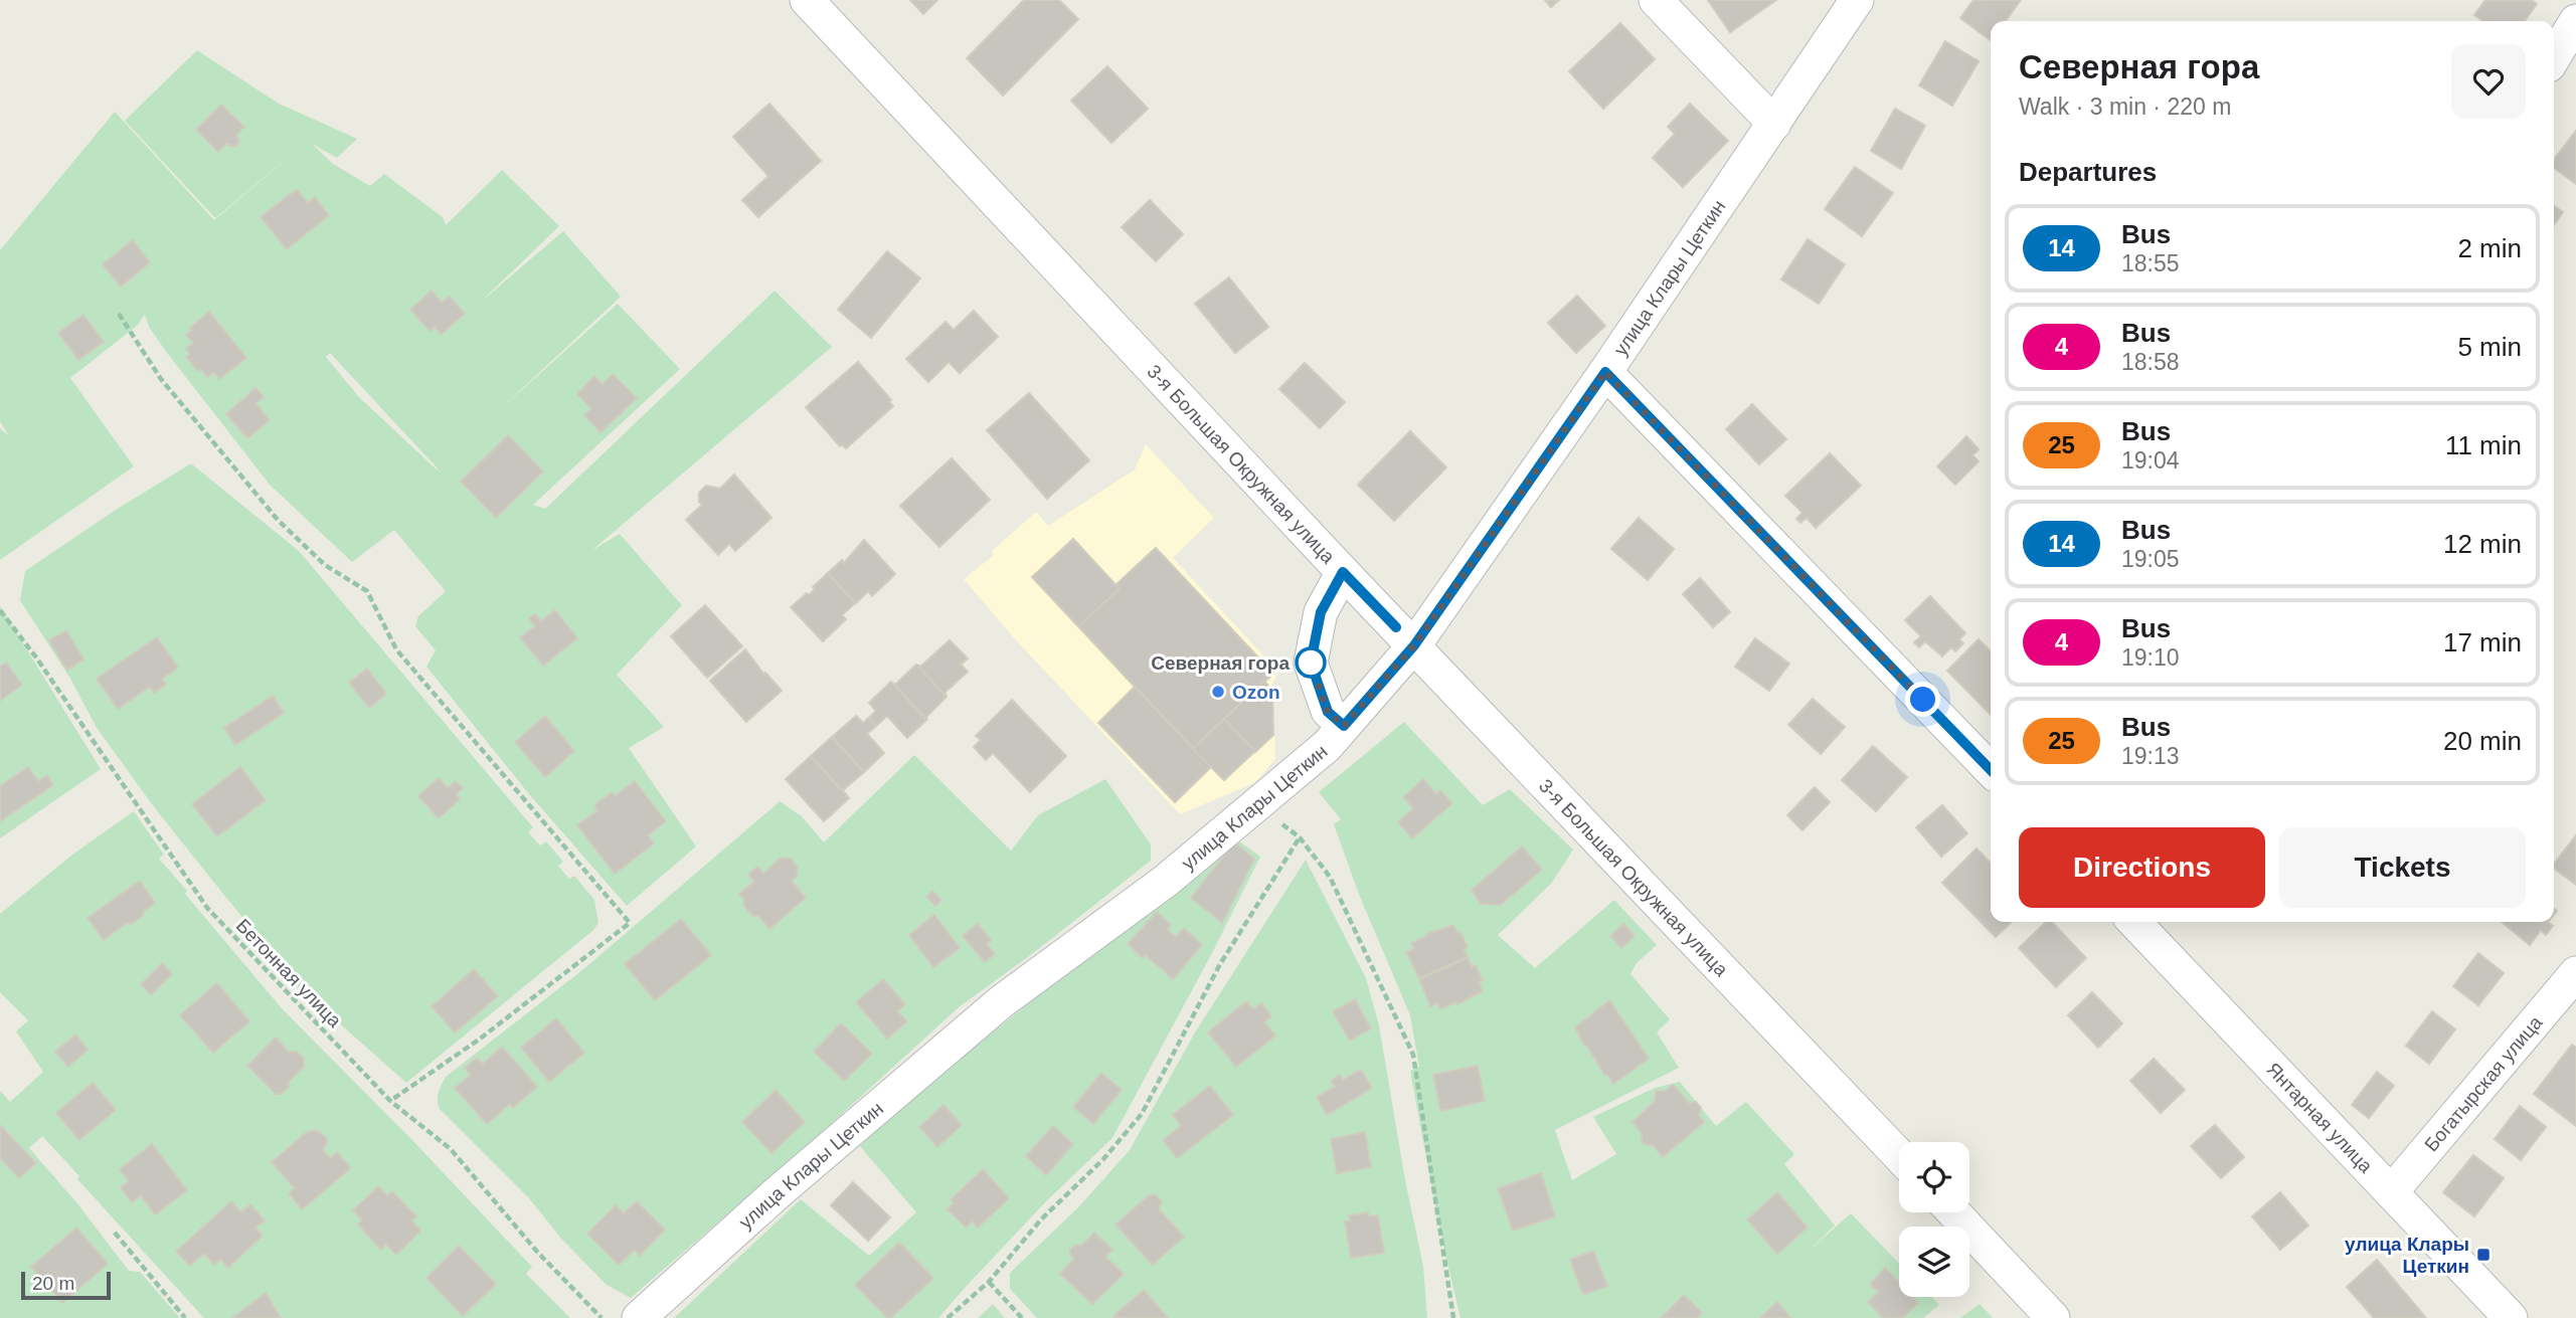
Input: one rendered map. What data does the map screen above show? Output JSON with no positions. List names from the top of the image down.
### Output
{
  "streets": {
    "street": [
      "улица Клары Цеткин",
      "3-я Большая Окружная улица",
      "Богатырская улица",
      "Янтарная улица"
    ],
    "path": ["Бетонная улица"]
  },
  "crossings": [
    ["улица Клары Цеткин", "3-я Большая Окружная улица"],
    ["Богатырская улица", "Янтарная улица"]
  ],
  "places": {
    "other": ["Северная гора", "Ozon"],
    "transit": ["улица Клары Цеткин"]
  },
  "lines": ["bus line 14"],
  "scale_bar": "20 m",
  "page": {
    "heading": [
      ["Северная гора", "Walk · 3 min · 220 m"],
      "Departures"
    ],
    "list": [
      {
        "mark": "14",
        "name": "Bus",
        "note": "18:55",
        "value": "2 min"
      },
      {
        "mark": "4",
        "name": "Bus",
        "note": "18:58",
        "value": "5 min"
      },
      {
        "mark": "25",
        "name": "Bus",
        "note": "19:04",
        "value": "11 min"
      },
      {
        "mark": "14",
        "name": "Bus",
        "note": "19:05",
        "value": "12 min"
      },
      {
        "mark": "4",
        "name": "Bus",
        "note": "19:10",
        "value": "17 min"
      },
      {
        "mark": "25",
        "name": "Bus",
        "note": "19:13",
        "value": "20 min"
      }
    ],
    "buttons": ["Directions", "Tickets"],
    "scale": "20 m"
  }
}
